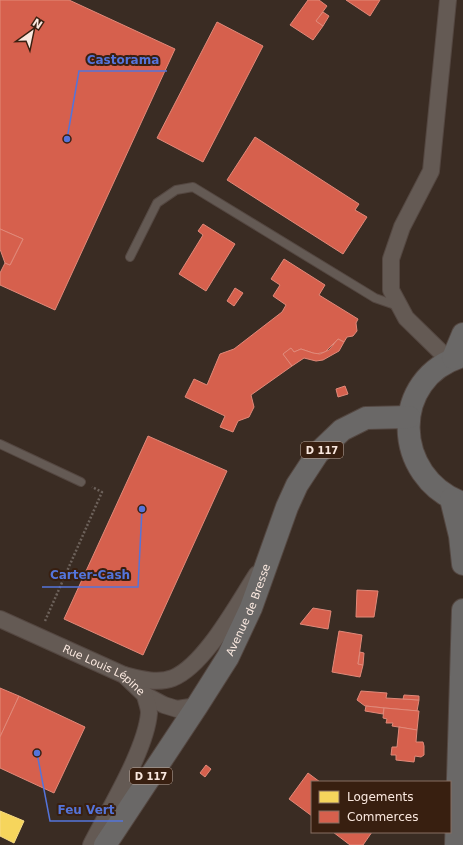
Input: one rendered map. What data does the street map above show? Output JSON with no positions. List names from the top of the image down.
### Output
{
  "streets": {
    "main road": ["D 117", "Avenue de Bresse"],
    "street": ["Rue Louis Lépine"]
  },
  "places": ["Castorama", "Carter-Cash", "Feu Vert"],
  "legend": ["Logements", "Commerces"],
  "north": "top right"
}
